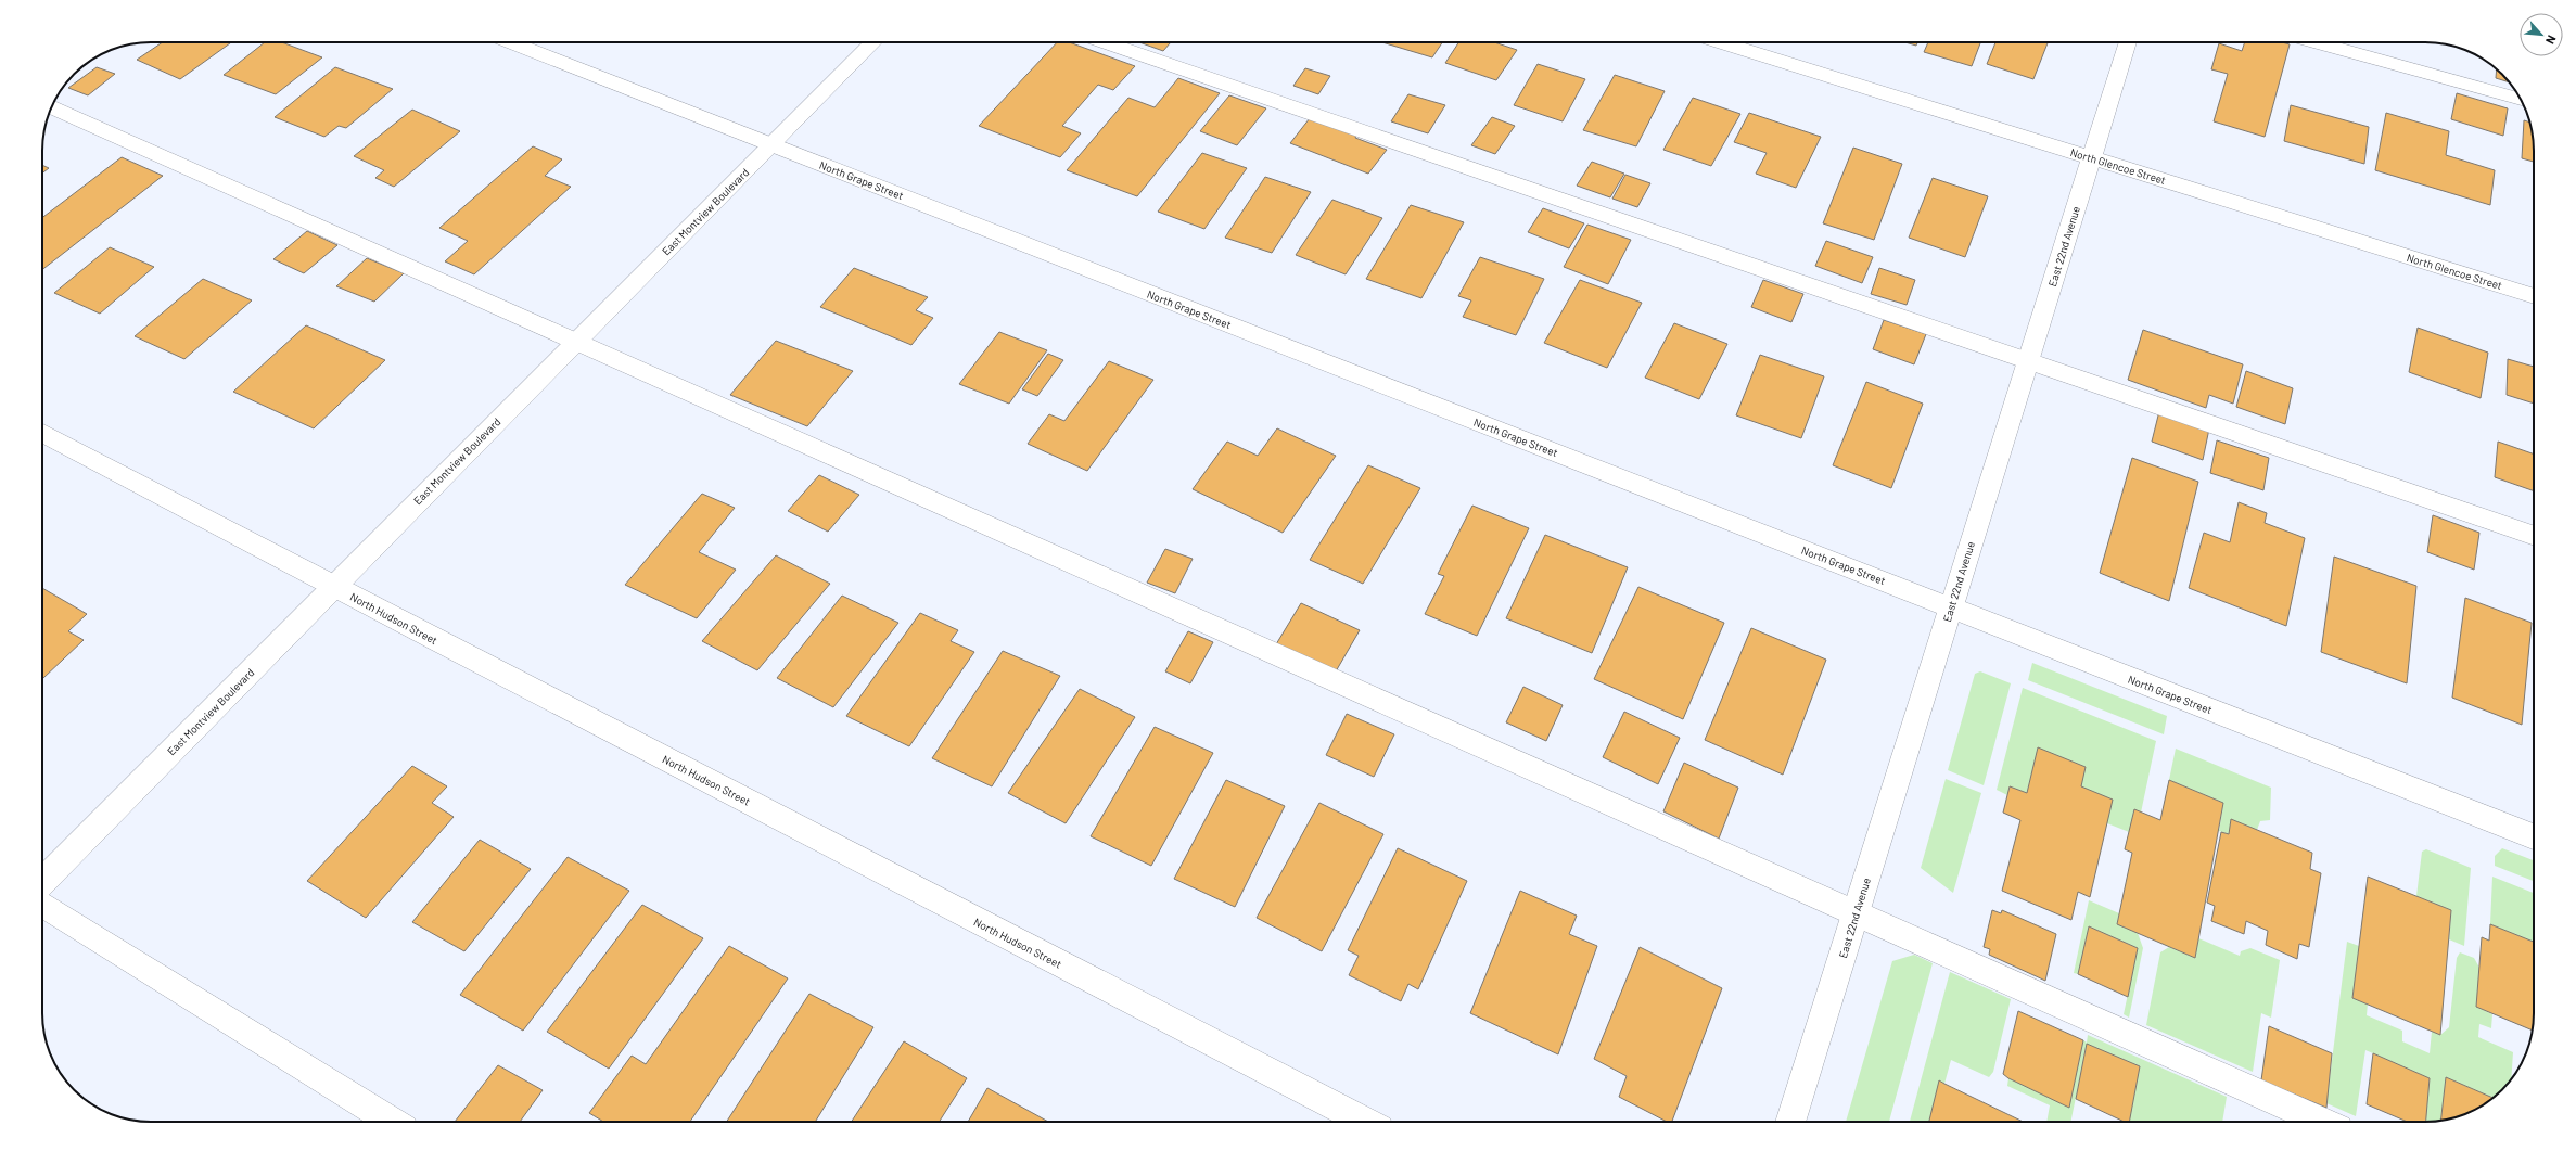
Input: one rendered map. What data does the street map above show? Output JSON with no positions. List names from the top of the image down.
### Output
{
  "streets": {
    "street": [
      "North Glencoe Street",
      "North Grape Street",
      "East Montview Boulevard",
      "East 22nd Avenue",
      "North Hudson Street"
    ]
  },
  "crossings": [
    ["North Glencoe Street", "East 22nd Avenue"],
    ["North Grape Street", "East Montview Boulevard"],
    ["North Grape Street", "East 22nd Avenue"],
    ["East Montview Boulevard", "North Hudson Street"]
  ],
  "north": "bottom right"
}
